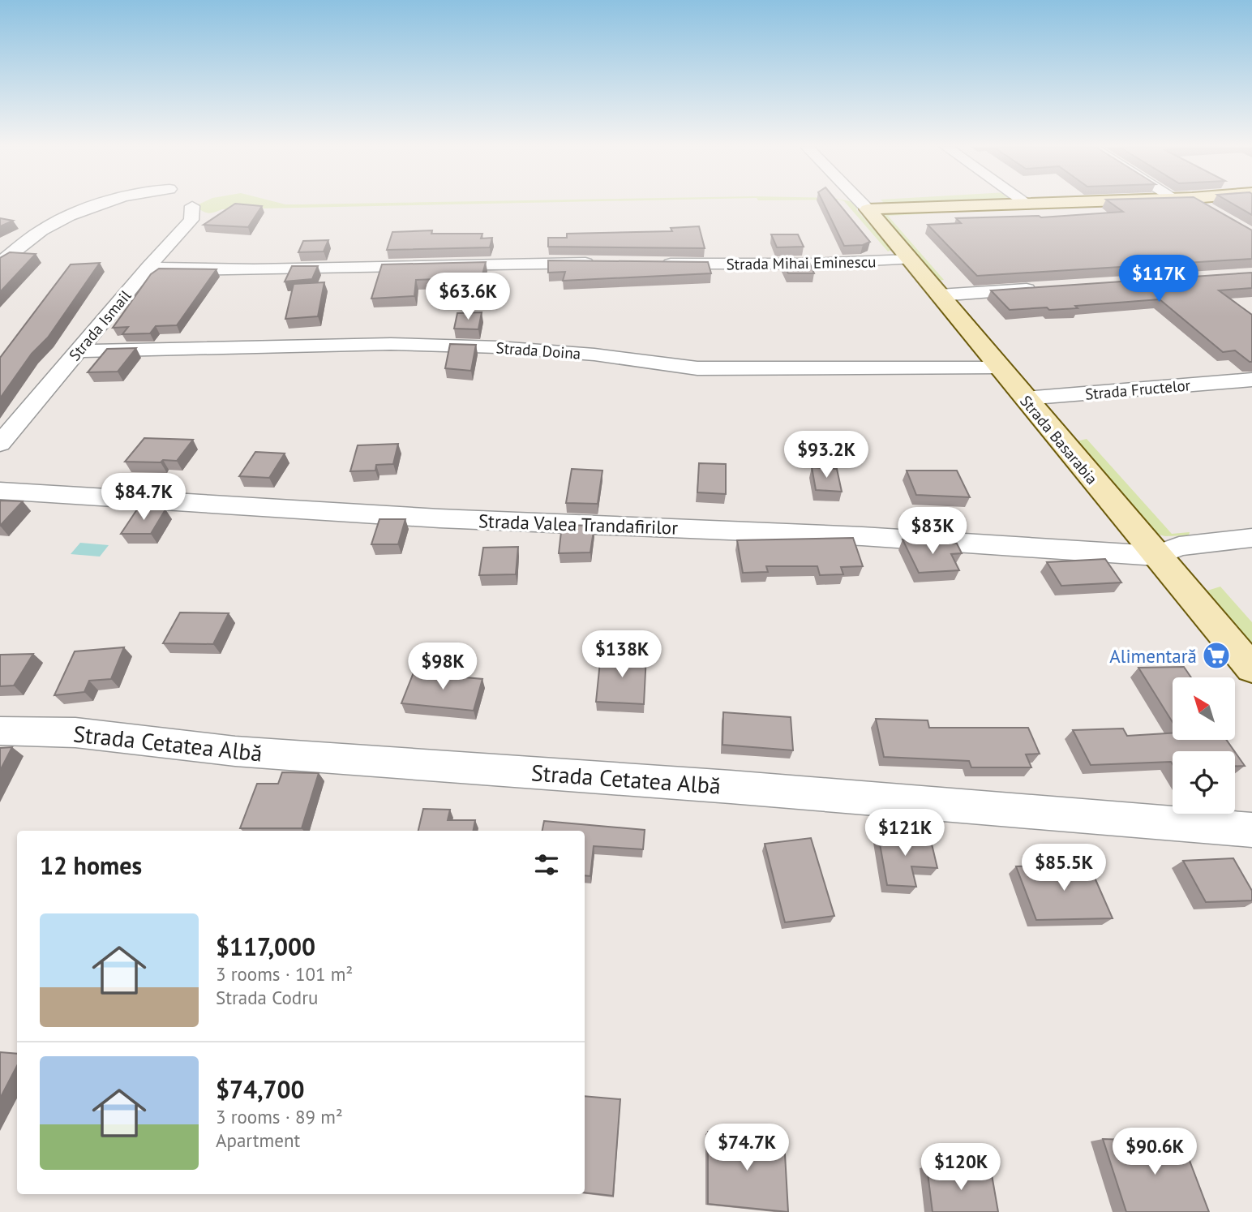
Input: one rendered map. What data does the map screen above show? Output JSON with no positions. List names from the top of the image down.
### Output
{
  "streets": {
    "street": [
      "Strada Mihai Eminescu",
      "Strada Ismail",
      "Strada Doina",
      "Strada Fructelor",
      "Strada Basarabia",
      "Strada Valea Trandafirilor",
      "Strada Cetatea Albă"
    ]
  },
  "crossings": [
    ["Strada Mihai Eminescu", "Strada Basarabia"],
    ["Strada Ismail", "Strada Doina"],
    ["Strada Doina", "Strada Basarabia"],
    ["Strada Fructelor", "Strada Basarabia"],
    ["Strada Basarabia", "Strada Valea Trandafirilor"]
  ],
  "places": {
    "supermarket": ["Alimentară"]
  },
  "north": "top left",
  "page": {
    "price": [
      "$117K",
      "$63.6K",
      "$93.2K",
      "$84.7K",
      "$83K",
      "$138K",
      "$98K",
      "$121K",
      "$85.5K",
      "$74.7K",
      "$90.6K",
      "$120K"
    ],
    "heading": "12 homes",
    "list": [
      {
        "name": "$117,000",
        "note": "3 rooms · 101 m² · Strada Codru"
      },
      {
        "name": "$74,700",
        "note": "3 rooms · 89 m² · Apartment"
      }
    ]
  }
}
